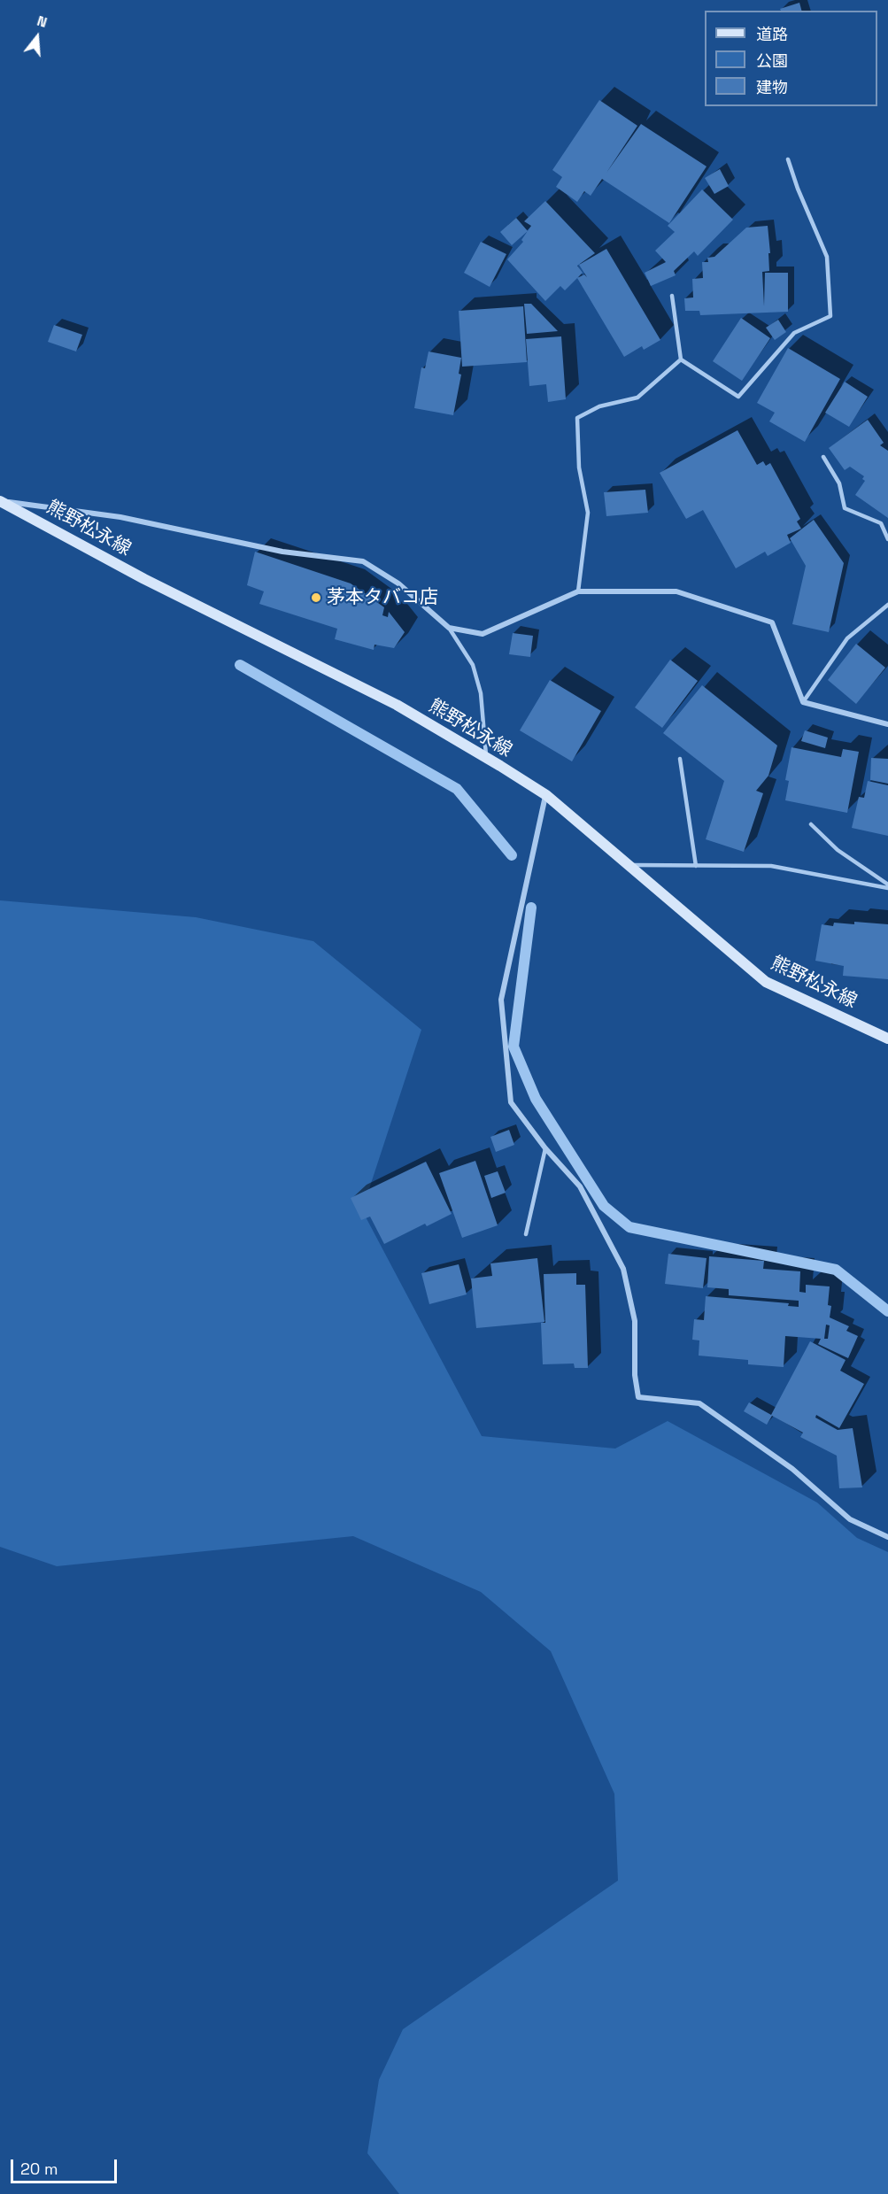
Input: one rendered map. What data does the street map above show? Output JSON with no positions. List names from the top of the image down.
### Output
{
  "streets": {
    "main road": ["熊野松永線"]
  },
  "places": ["茅本タバコ店"],
  "legend": ["道路", "公園", "建物"],
  "scale_bar": "20 m",
  "north": "top"
}
